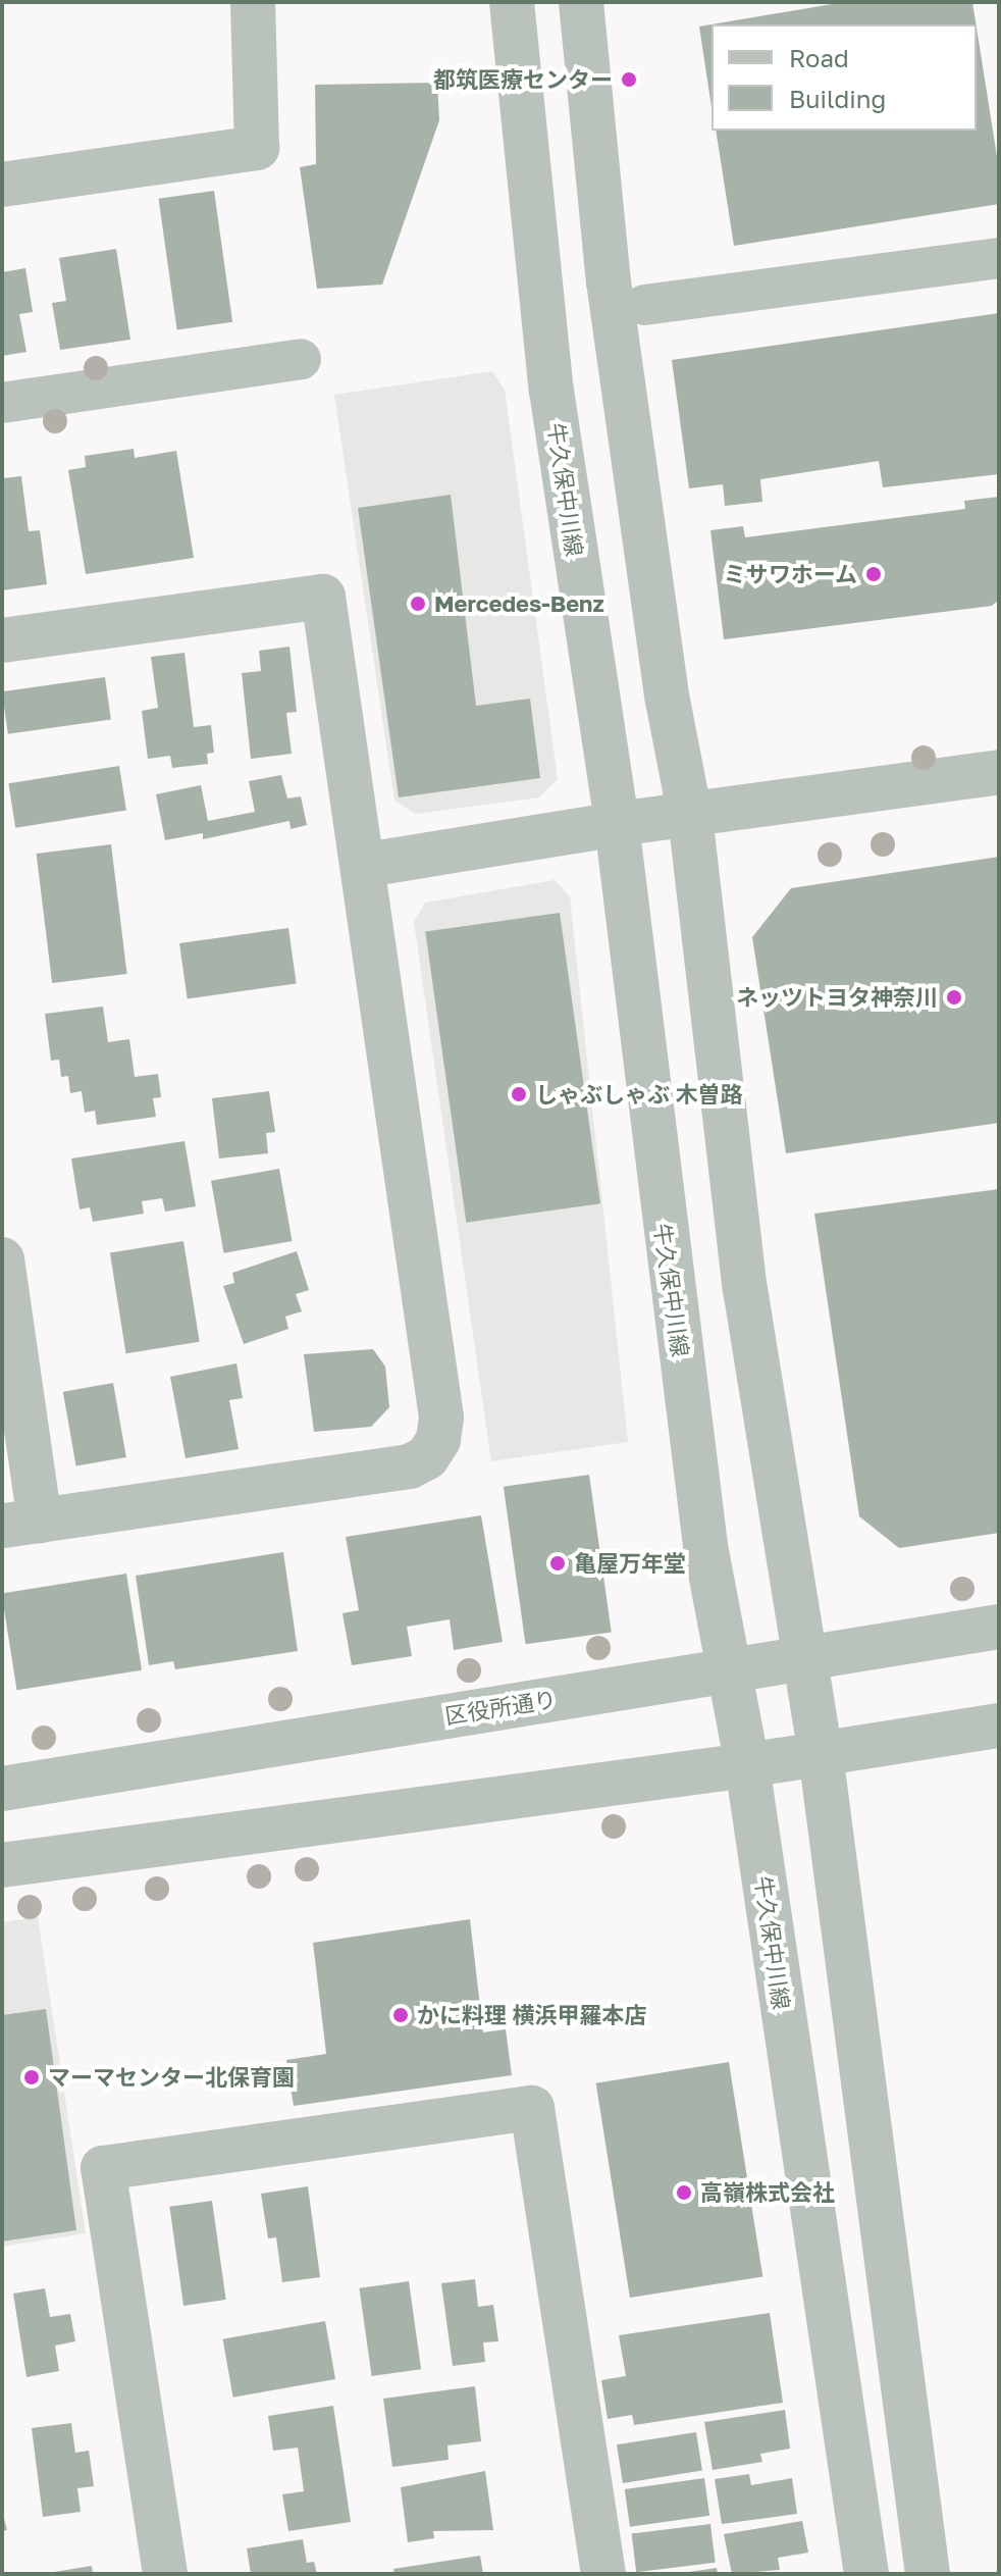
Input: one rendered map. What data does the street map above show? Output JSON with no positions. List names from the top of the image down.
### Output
{
  "streets": {
    "street": ["牛久保中川線", "区役所通り"]
  },
  "crossings": [
    ["牛久保中川線", "区役所通り"]
  ],
  "places": [
    "都筑医療センター",
    "ミサワホーム",
    "Mercedes-Benz",
    "ネッツトヨタ神奈川",
    "しゃぶしゃぶ 木曽路",
    "亀屋万年堂",
    "かに料理 横浜甲羅本店",
    "マーマセンター北保育園",
    "高嶺株式会社"
  ],
  "legend": ["Road", "Building"]
}
